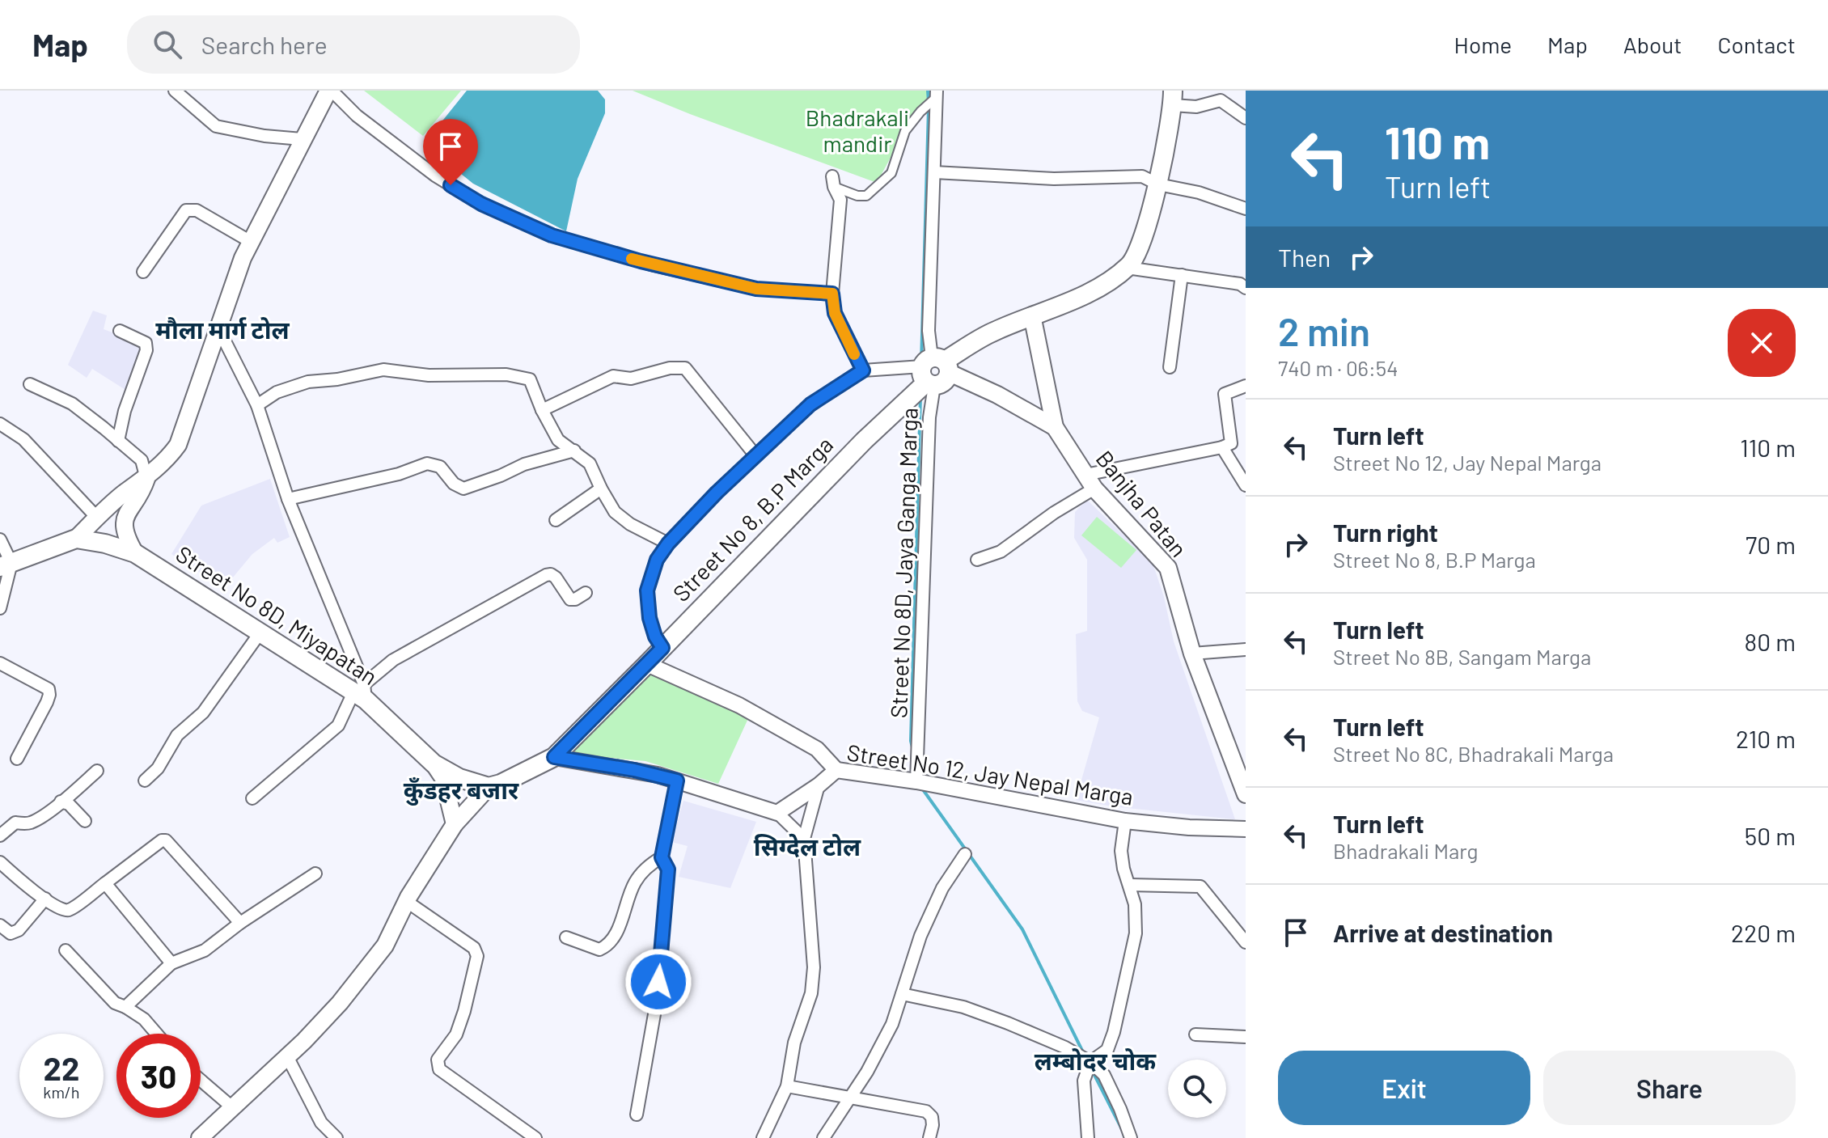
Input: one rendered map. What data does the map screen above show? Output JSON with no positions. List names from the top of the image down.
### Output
{
  "streets": {
    "main road": ["Banjha Patan", "Street No 8, B.P Marga", "Street No 8D, Miyapatan"],
    "street": ["Street No 8D, Jaya Ganga Marga", "Street No 12, Jay Nepal Marga"]
  },
  "crossings": [
    ["Banjha Patan", "Street No 8, B.P Marga"],
    ["Street No 8, B.P Marga", "Street No 8D, Jaya Ganga Marga"],
    ["Street No 8, B.P Marga", "Street No 8D, Miyapatan"],
    ["Street No 8D, Jaya Ganga Marga", "Street No 12, Jay Nepal Marga"]
  ],
  "districts": [
    "मौला मार्ग टोल",
    "कुँडहर बजार",
    "सिग्देल टोल",
    "लम्बोदर चोक"
  ],
  "parks": ["Bhadrakali mandir"],
  "page": {
    "header": "Map",
    "search": "Search here",
    "nav": [
      "Home",
      "Map",
      "About",
      "Contact"
    ],
    "turn": ["110 m", "Turn left"],
    "then": "Then",
    "heading": ["2 min", "740 m · 06:54"],
    "list": [
      {
        "name": "Turn left",
        "note": "Street No 12, Jay Nepal Marga",
        "value": "110 m"
      },
      {
        "name": "Turn right",
        "note": "Street No 8, B.P Marga",
        "value": "70 m"
      },
      {
        "name": "Turn left",
        "note": "Street No 8B, Sangam Marga",
        "value": "80 m"
      },
      {
        "name": "Turn left",
        "note": "Street No 8C, Bhadrakali Marga",
        "value": "210 m"
      },
      {
        "name": "Turn left",
        "note": "Bhadrakali Marg",
        "value": "50 m"
      },
      {
        "name": "Arrive at destination",
        "value": "220 m"
      }
    ],
    "speed": "22 km/h",
    "limit": "30",
    "buttons": ["Exit", "Share"]
  }
}
